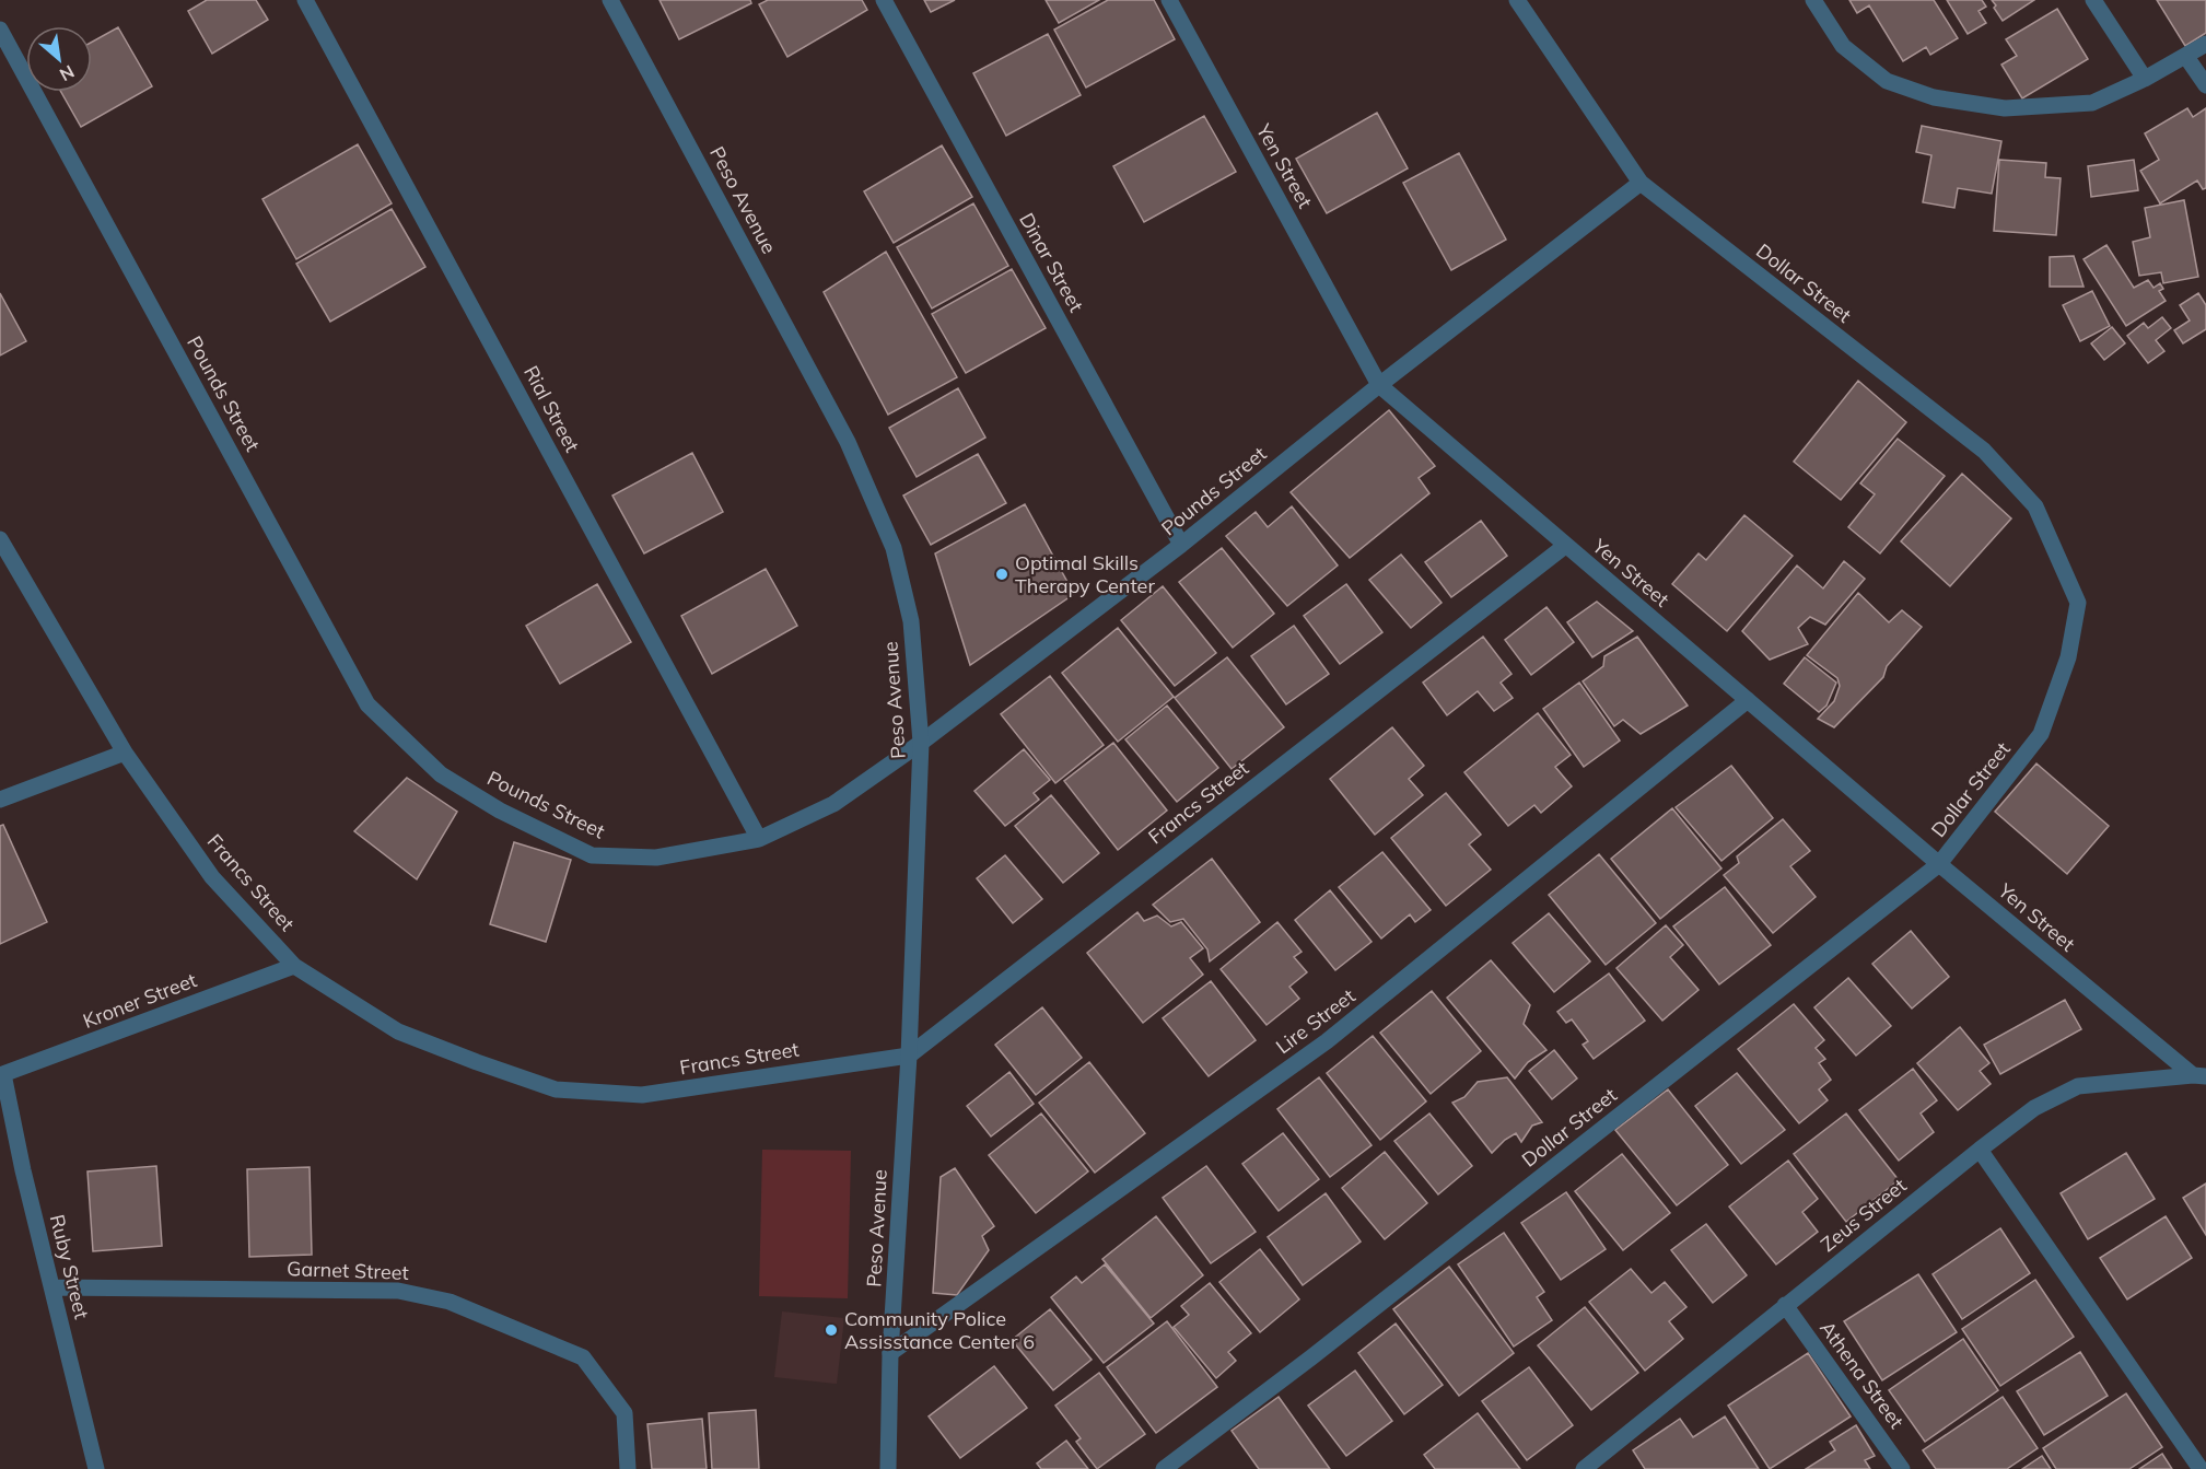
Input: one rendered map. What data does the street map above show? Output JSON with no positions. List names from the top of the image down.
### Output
{
  "streets": {
    "street": [
      "Yen Street",
      "Peso Avenue",
      "Dinar Street",
      "Dollar Street",
      "Pounds Street",
      "Rial Street",
      "Francs Street",
      "Kroner Street",
      "Lire Street",
      "Zeus Street",
      "Ruby Street",
      "Garnet Street",
      "Athena Street"
    ]
  },
  "crossings": [
    ["Yen Street", "Dollar Street"],
    ["Yen Street", "Pounds Street"],
    ["Yen Street", "Francs Street"],
    ["Yen Street", "Lire Street"],
    ["Yen Street", "Zeus Street"],
    ["Peso Avenue", "Pounds Street"],
    ["Peso Avenue", "Francs Street"],
    ["Peso Avenue", "Lire Street"],
    ["Dinar Street", "Pounds Street"],
    ["Dollar Street", "Pounds Street"],
    ["Pounds Street", "Rial Street"],
    ["Francs Street", "Kroner Street"],
    ["Kroner Street", "Ruby Street"],
    ["Zeus Street", "Athena Street"],
    ["Ruby Street", "Garnet Street"]
  ],
  "places": ["Optimal Skills Therapy Center", "Community Police Assisstance Center 6"],
  "north": "bottom right"
}
